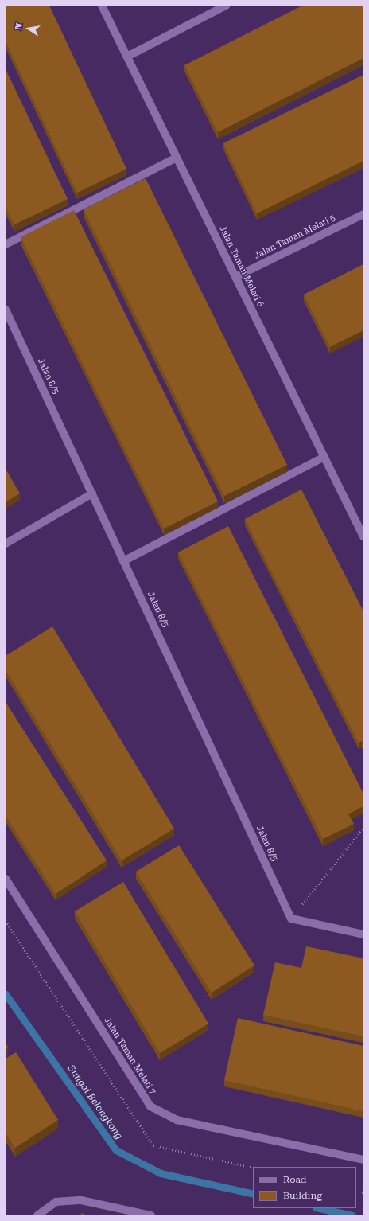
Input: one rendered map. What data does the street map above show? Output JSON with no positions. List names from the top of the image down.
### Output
{
  "streets": {
    "street": [
      "Jalan Taman Melati 5",
      "Jalan Taman Melati 6",
      "Jalan 8/5",
      "Jalan Taman Melati 7"
    ]
  },
  "crossings": [
    ["Jalan Taman Melati 5", "Jalan Taman Melati 6"]
  ],
  "water": ["Sungai Belongkong"],
  "legend": ["Road", "Building"],
  "north": "left"
}
